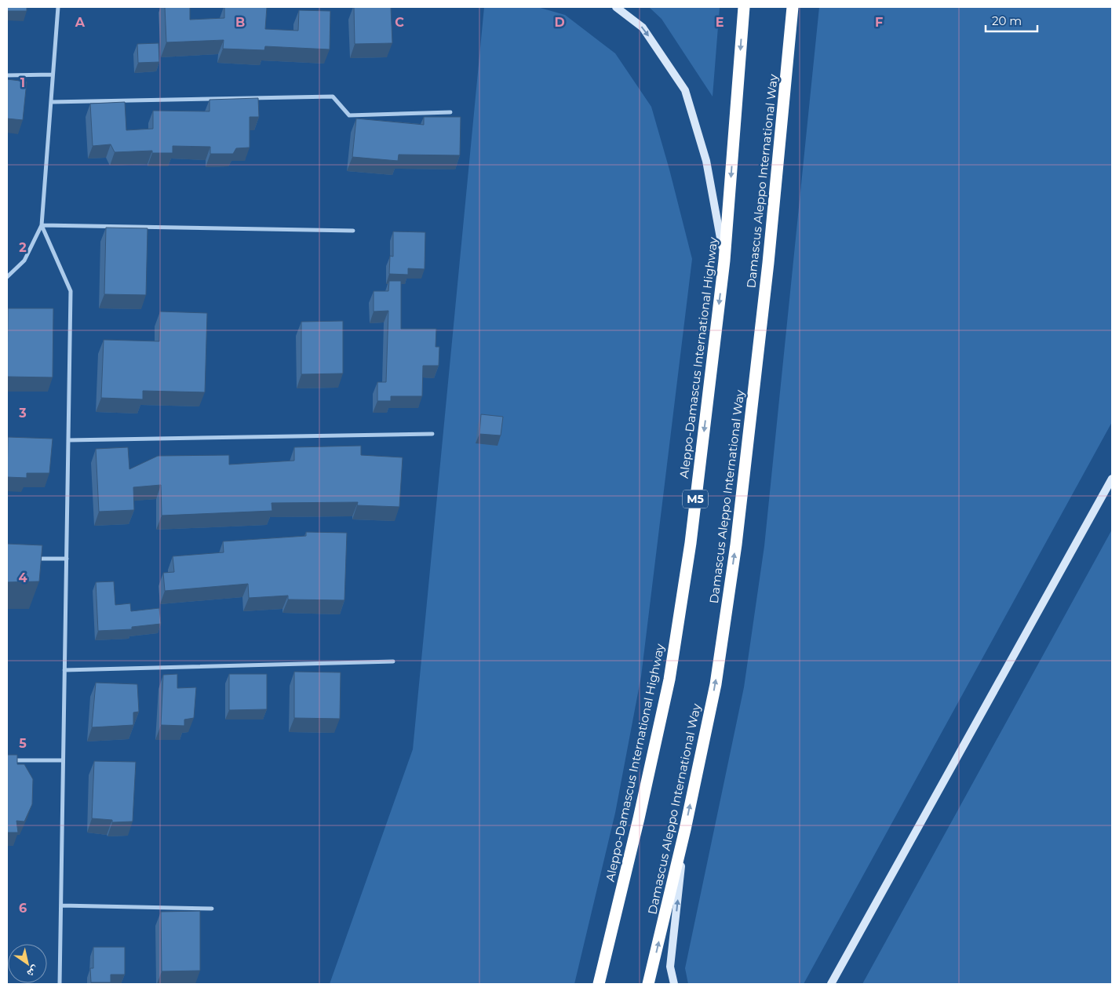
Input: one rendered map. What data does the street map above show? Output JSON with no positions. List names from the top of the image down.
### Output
{
  "streets": {
    "highway": ["Damascus Aleppo International Way", "Aleppo-Damascus International Highway", "M5"]
  },
  "one_way": ["Damascus Aleppo International Way", "Aleppo-Damascus International Highway"],
  "scale_bar": "20 m",
  "north": "bottom right",
  "grid": {
    "columns": [
      "A",
      "B",
      "C",
      "D",
      "E",
      "F"
    ],
    "rows": [
      "1",
      "2",
      "3",
      "4",
      "5",
      "6"
    ]
  }
}
